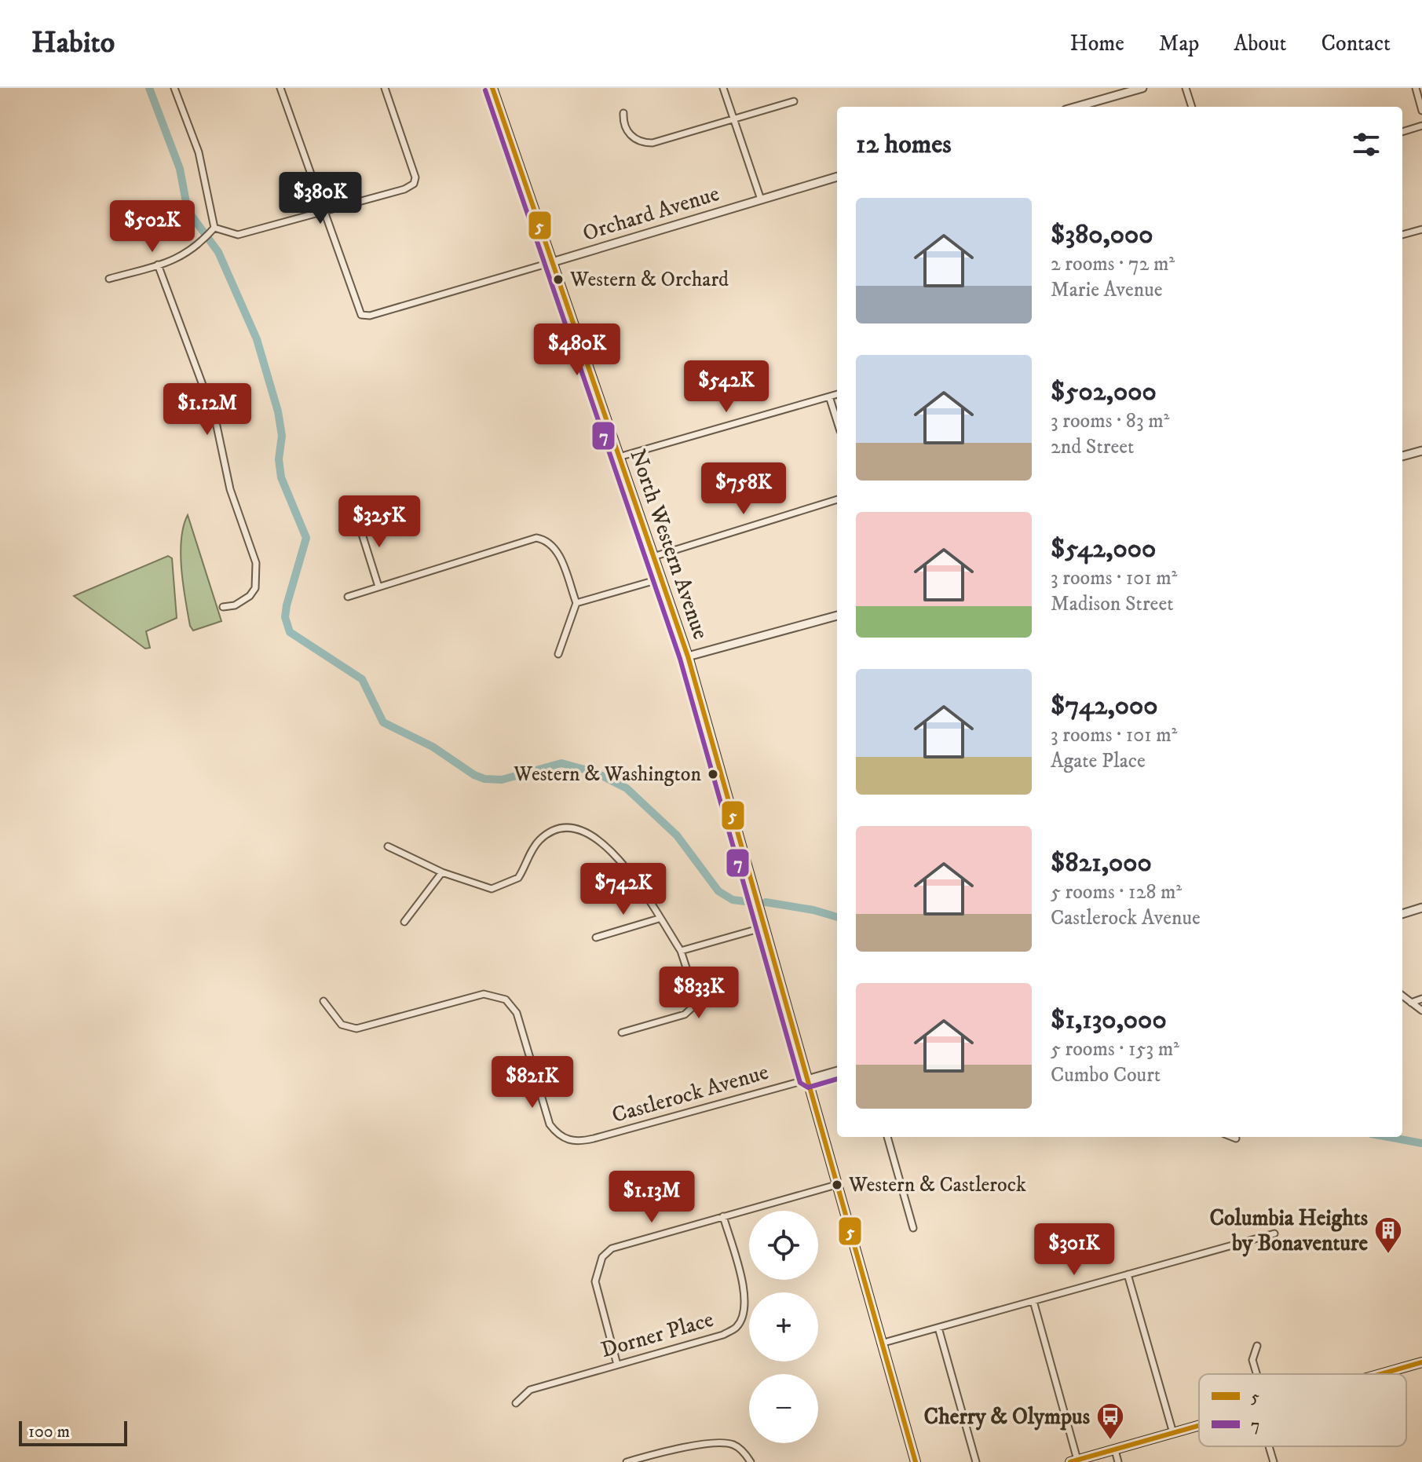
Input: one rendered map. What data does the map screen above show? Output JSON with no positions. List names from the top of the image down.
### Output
{
  "streets": {
    "main road": ["North Western Avenue"],
    "street": ["Orchard Avenue", "Castlerock Avenue", "Dorner Place"]
  },
  "crossings": [
    ["Orchard Avenue", "North Western Avenue"],
    ["North Western Avenue", "Castlerock Avenue"]
  ],
  "places": {
    "other": ["Western & Orchard", "Western & Washington", "Western & Castlerock"],
    "building": ["Columbia Heights by Bonaventure"],
    "bus stop": ["Cherry & Olympus"]
  },
  "lines": ["transit line 5", "transit line 7"],
  "legend": ["5", "7"],
  "scale_bar": "100 m",
  "page": {
    "header": "Habito",
    "nav": [
      "Home",
      "Map",
      "About",
      "Contact"
    ],
    "heading": "12 homes",
    "price": [
      "$380K",
      "$502K",
      "$480K",
      "$542K",
      "$1.12M",
      "$758K",
      "$325K",
      "$742K",
      "$833K",
      "$821K",
      "$1.13M",
      "$301K"
    ],
    "list": [
      {
        "name": "$380,000",
        "note": "2 rooms · 72 m² · Marie Avenue"
      },
      {
        "name": "$502,000",
        "note": "3 rooms · 83 m² · 2nd Street"
      },
      {
        "name": "$542,000",
        "note": "3 rooms · 101 m² · Madison Street"
      },
      {
        "name": "$742,000",
        "note": "3 rooms · 101 m² · Agate Place"
      },
      {
        "name": "$821,000",
        "note": "5 rooms · 128 m² · Castlerock Avenue"
      },
      {
        "name": "$1,130,000",
        "note": "5 rooms · 153 m² · Cumbo Court"
      }
    ],
    "map_buttons": ["+", "−"],
    "scale": "100 m"
  }
}
